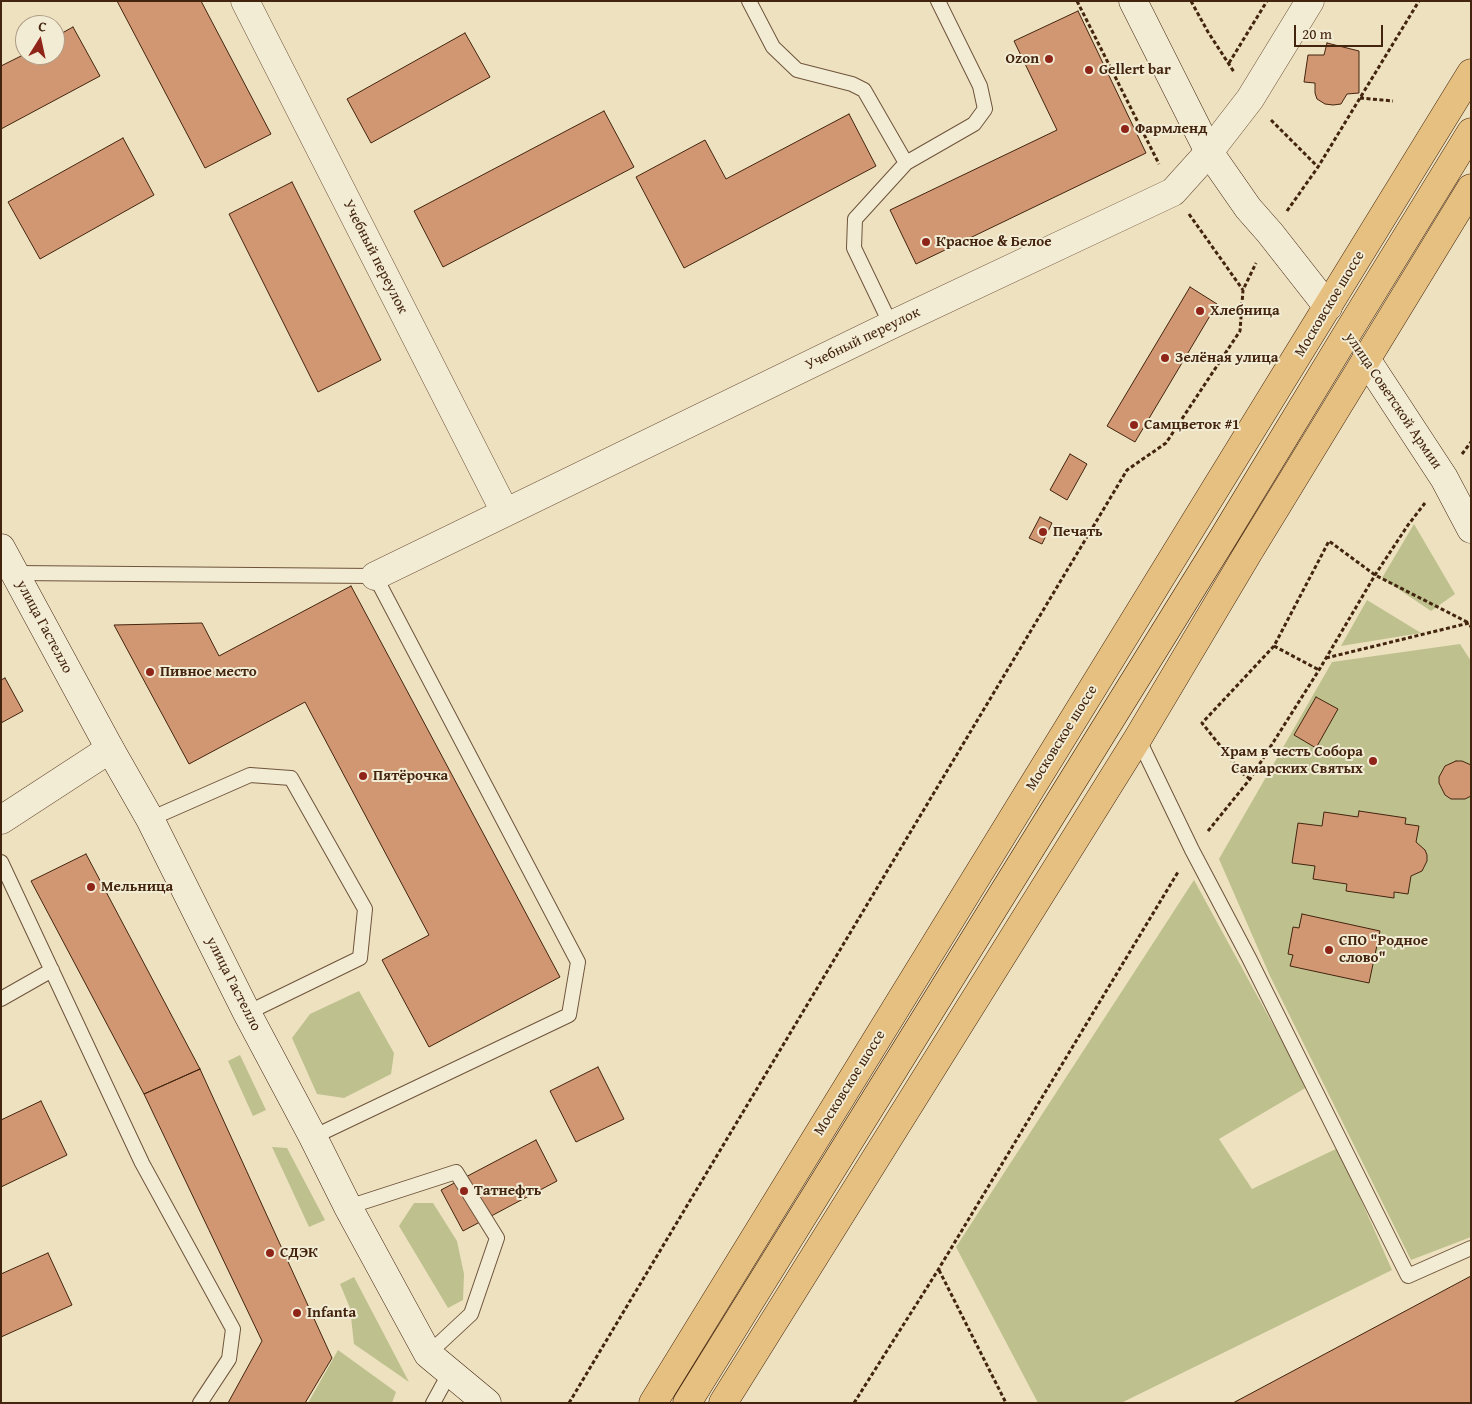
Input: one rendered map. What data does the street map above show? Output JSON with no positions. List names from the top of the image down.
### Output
{
  "streets": {
    "main road": ["Московское шоссе", "улица Советской Армии"],
    "street": ["Учебный переулок", "улица Гастелло"]
  },
  "crossings": [
    ["Учебный переулок", "улица Советской Армии"],
    ["Московское шоссе", "улица Советской Армии"]
  ],
  "places": [
    "Ozon",
    "Gellert bar",
    "Фармленд",
    "Красное & Белое",
    "Хлебница",
    "Зелёная улица",
    "Самцветок #1",
    "Печать",
    "Пивное место",
    "Храм в честь Собора Самарских Святых",
    "Пятёрочка",
    "Мельница",
    "СПО \"Родное слово\"",
    "Татнефть",
    "СДЭК",
    "Infanta"
  ],
  "scale_bar": "20 m",
  "north": "top"
}
